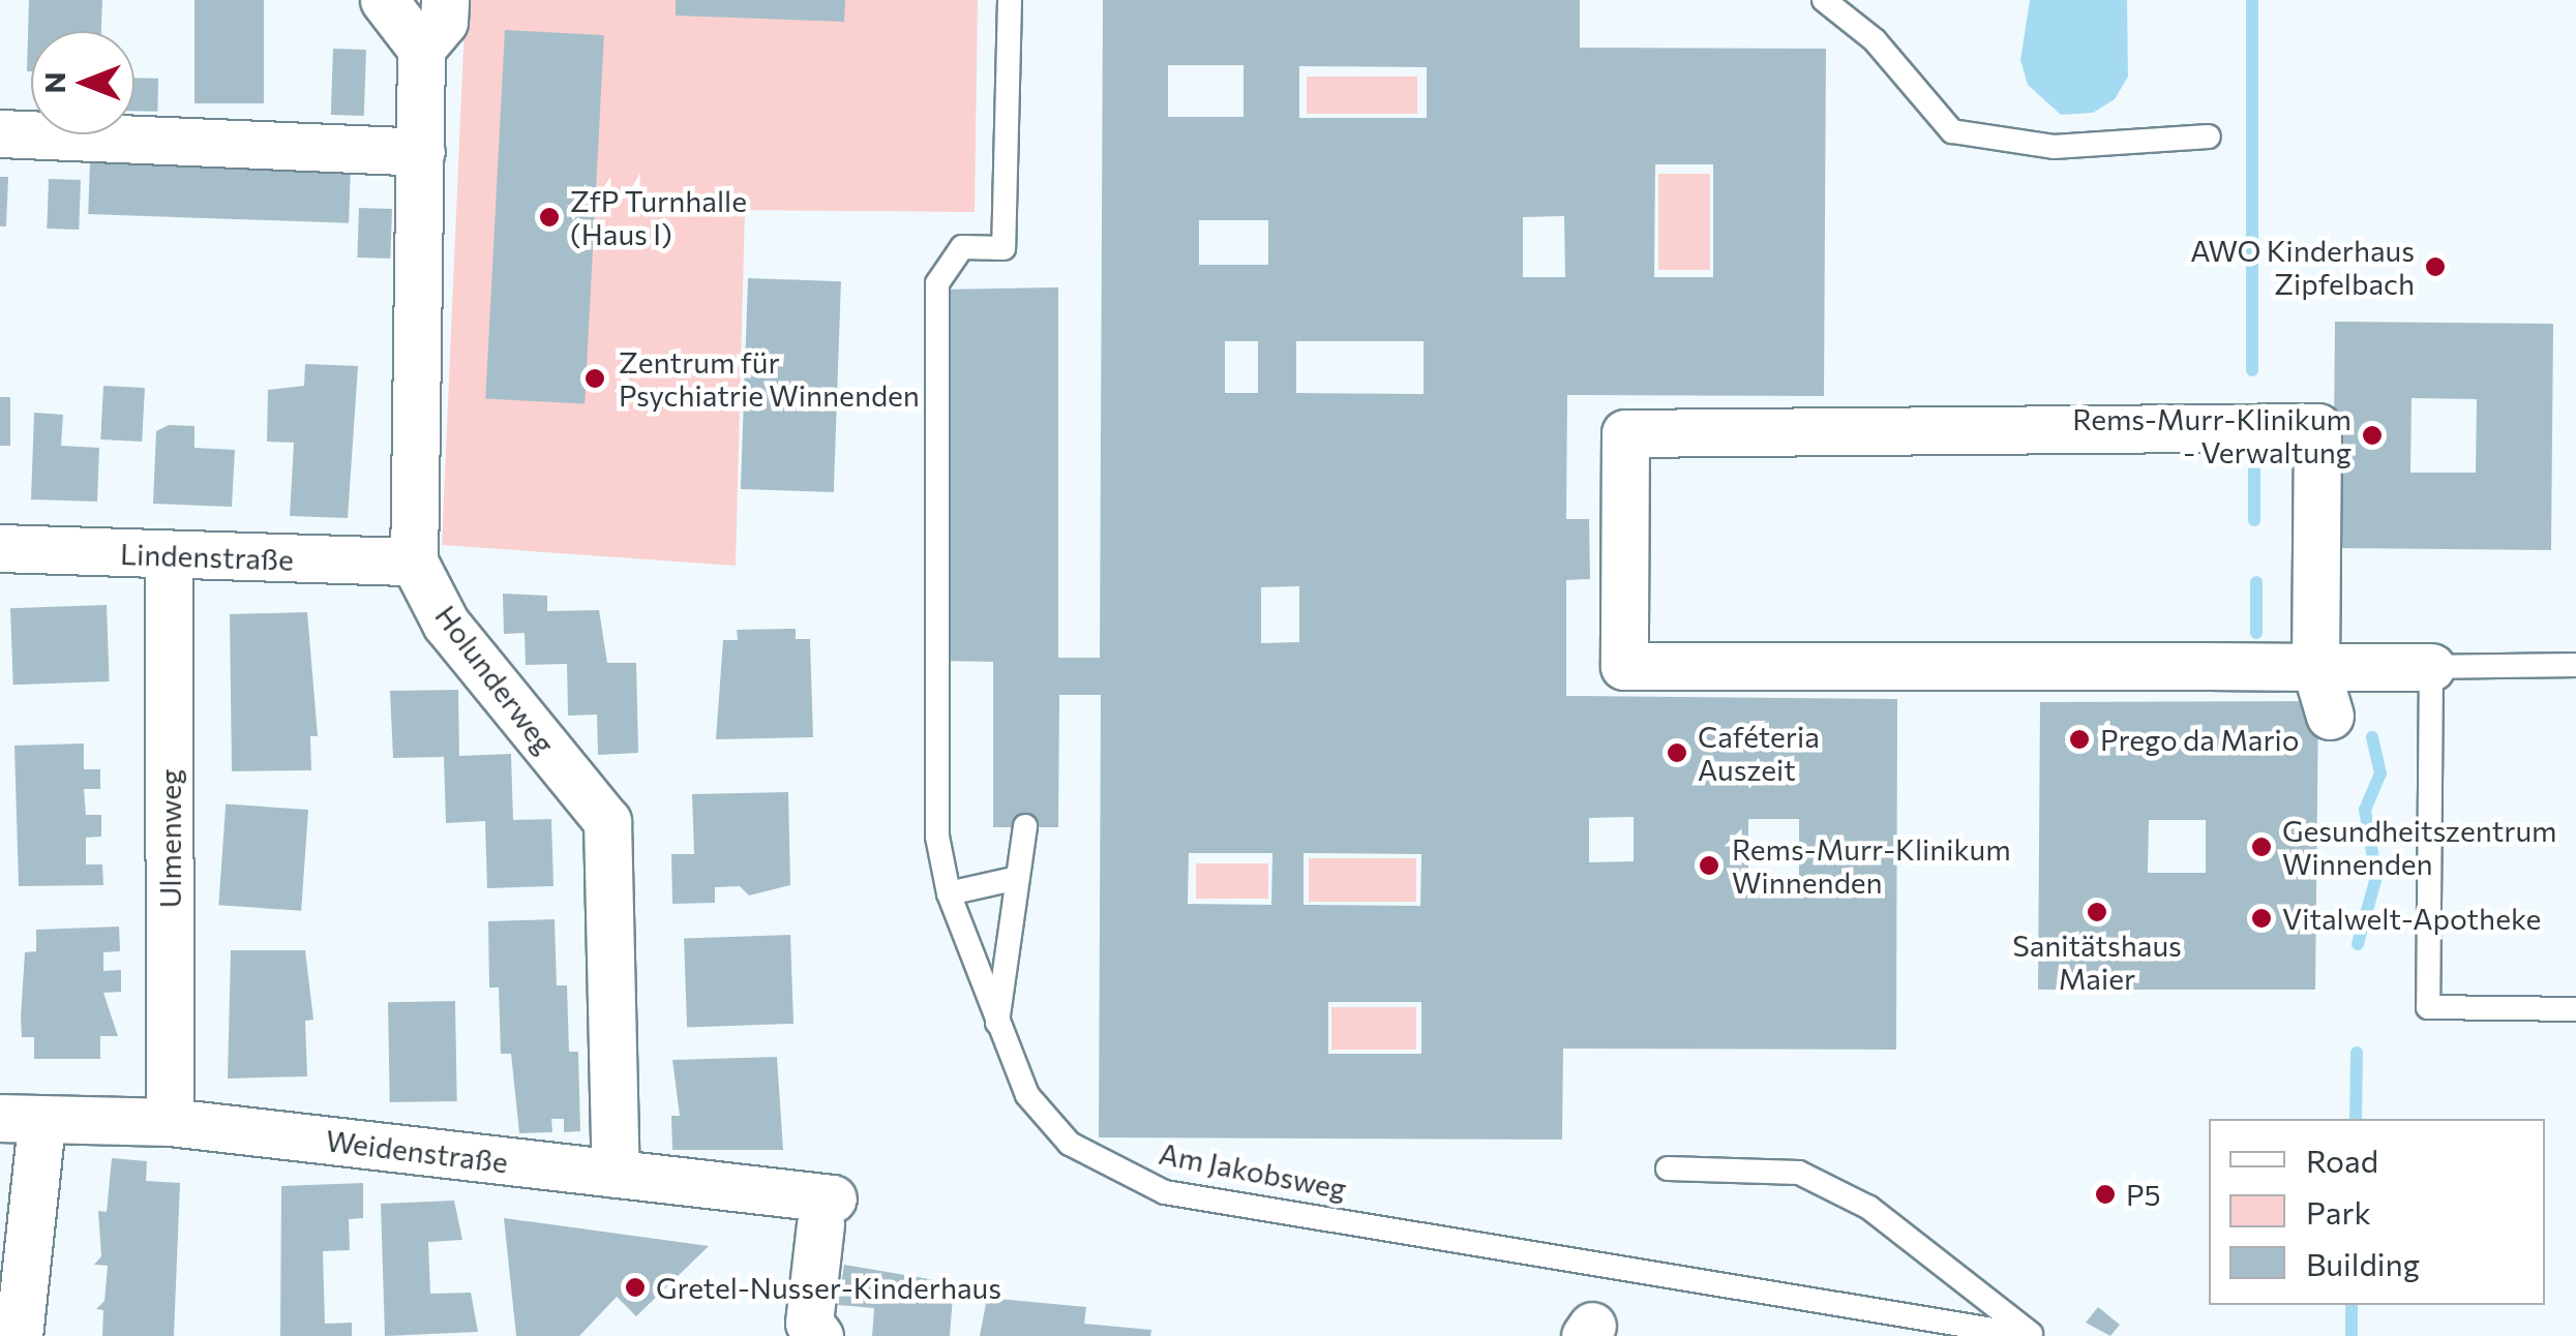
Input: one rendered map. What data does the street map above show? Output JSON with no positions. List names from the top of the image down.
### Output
{
  "streets": {
    "street": [
      "Lindenstraße",
      "Holunderweg",
      "Ulmenweg",
      "Weidenstraße"
    ],
    "lane": ["Am Jakobsweg"]
  },
  "crossings": [
    ["Lindenstraße", "Holunderweg"],
    ["Lindenstraße", "Ulmenweg"],
    ["Holunderweg", "Weidenstraße"],
    ["Ulmenweg", "Weidenstraße"]
  ],
  "places": [
    "ZfP Turnhalle (Haus I)",
    "AWO Kinderhaus Zipfelbach",
    "Zentrum für Psychiatrie Winnenden",
    "Rems-Murr-Klinikum - Verwaltung",
    "Prego da Mario",
    "Caféteria Auszeit",
    "Gesundheitszentrum Winnenden",
    "Rems-Murr-Klinikum Winnenden",
    "Sanitätshaus Maier",
    "Vitalwelt-Apotheke",
    "P5",
    "Gretel-Nusser-Kinderhaus"
  ],
  "legend": ["Road", "Park", "Building"],
  "north": "left"
}
